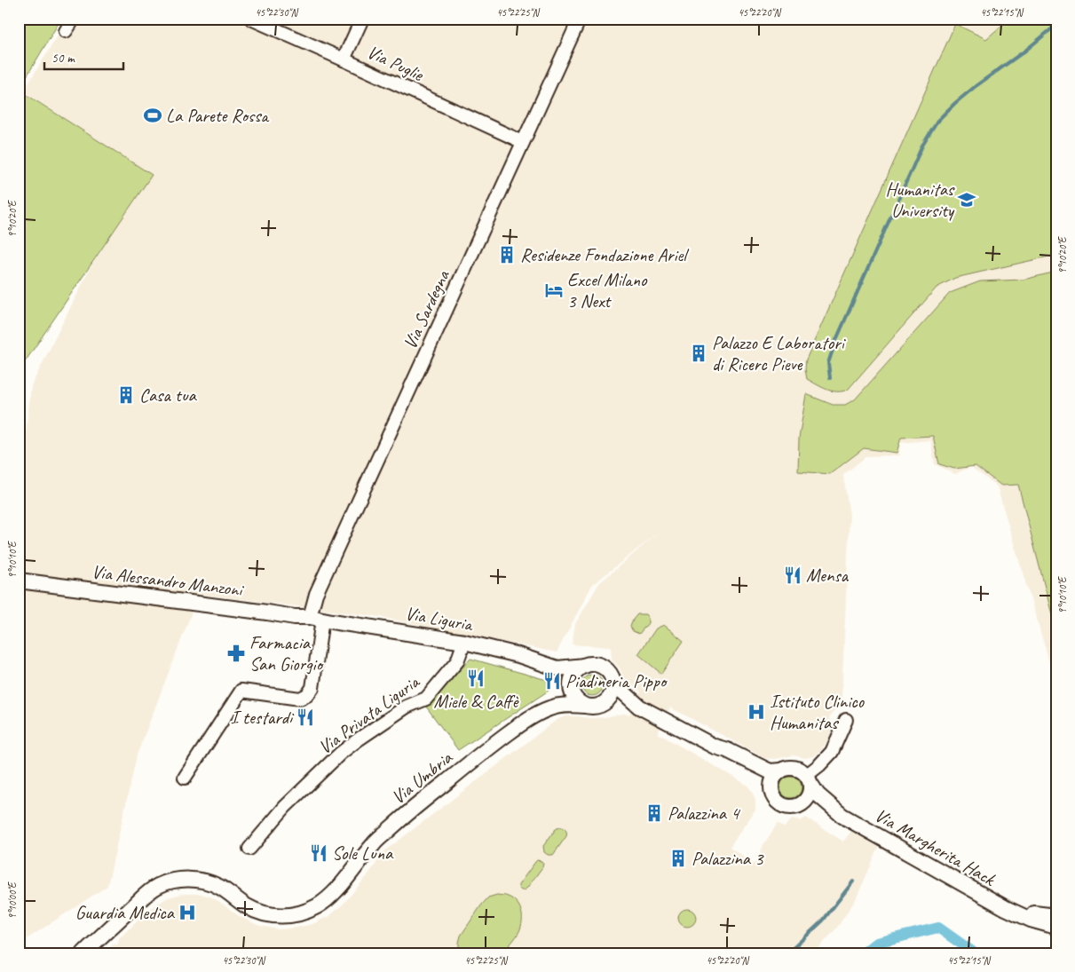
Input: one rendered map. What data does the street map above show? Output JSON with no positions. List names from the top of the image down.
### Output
{
  "streets": {
    "street": [
      "Via Puglie",
      "Via Sardegna",
      "Via Alessandro Manzoni",
      "Via Liguria",
      "Via Privata Liguria",
      "Via Umbria",
      "Via Margherita Hack"
    ]
  },
  "crossings": [
    ["Via Puglie", "Via Sardegna"],
    ["Via Sardegna", "Via Alessandro Manzoni"],
    ["Via Sardegna", "Via Liguria"],
    ["Via Alessandro Manzoni", "Via Liguria"],
    ["Via Liguria", "Via Privata Liguria"],
    ["Via Liguria", "Via Umbria"]
  ],
  "places": {
    "sports": ["La Parete Rossa"],
    "school or university": ["Humanitas University"],
    "building": [
      "Residenze Fondazione Ariel",
      "Palazzo E Laboratori di Ricerc Pieve",
      "Casa tua",
      "Palazzina 4",
      "Palazzina 3"
    ],
    "hotel": ["Excel Milano 3 Next"],
    "restaurant": [
      "Mensa",
      "Miele & Caffè",
      "Piadineria Pippo",
      "I testardi",
      "Sole Luna"
    ],
    "pharmacy": ["Farmacia San Giorgio"],
    "hospital": ["Istituto Clinico Humanitas", "Guardia Medica"]
  },
  "scale_bar": "50 m",
  "coordinates": [
    "45°22'30\"N",
    "45°22'25\"N",
    "45°22'20\"N",
    "45°22'15\"N",
    "9°10'20\"E",
    "9°10'10\"E",
    "9°10'00\"E"
  ]
}
